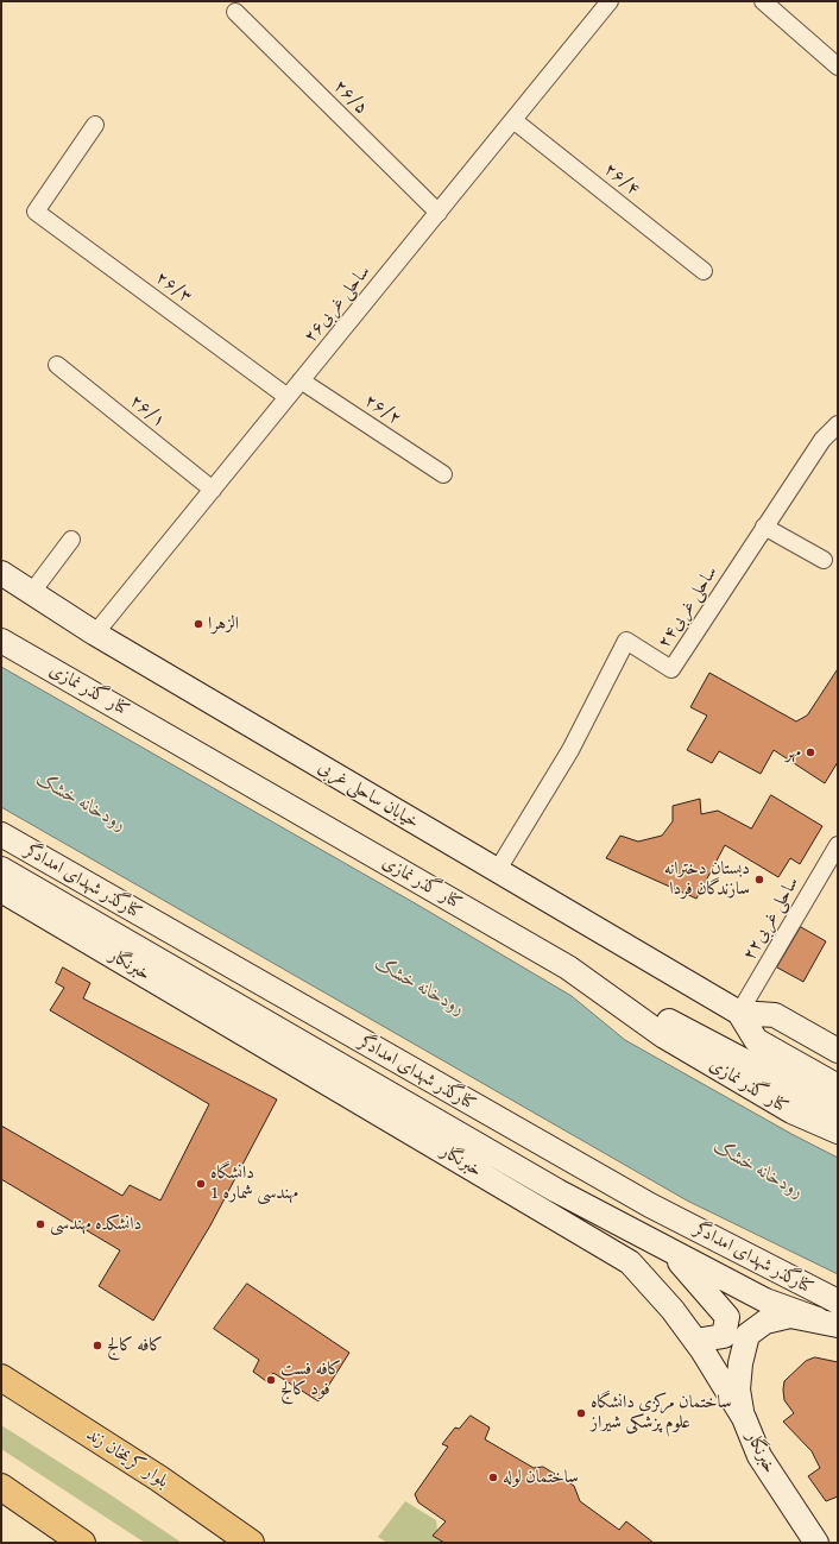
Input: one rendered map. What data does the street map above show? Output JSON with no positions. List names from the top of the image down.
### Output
{
  "streets": {
    "main road": [
      "کنار گذر نمازی",
      "خیابان ساحلی غربی",
      "کنارگذر شهدای امدادگر",
      "خبرنگار",
      "بلوار کریمخان زند"
    ],
    "street": [
      "۲۶/۵",
      "۲۶/۴",
      "۲۶/۳",
      "ساحلی غربی۲۶",
      "۲۶/۲",
      "۲۶/۱",
      "ساحلی غربی۲۴",
      "ساحلی غربی۲۲"
    ]
  },
  "crossings": [
    ["۲۶/۵", "ساحلی غربی۲۶"],
    ["۲۶/۴", "ساحلی غربی۲۶"],
    ["۲۶/۳", "ساحلی غربی۲۶"],
    ["ساحلی غربی۲۶", "۲۶/۲"],
    ["ساحلی غربی۲۶", "۲۶/۱"],
    ["ساحلی غربی۲۶", "خیابان ساحلی غربی"],
    ["ساحلی غربی۲۴", "خیابان ساحلی غربی"],
    ["خیابان ساحلی غربی", "ساحلی غربی۲۲"]
  ],
  "water": ["رودخانه خشک"],
  "places": [
    "الزهرا",
    "مهر",
    "دبستان دخترانه سازندگان فردا",
    "دانشگاه مهندسی شماره 1",
    "دانشکده مهندسی",
    "کافه کالج",
    "کافه فست فود کالج",
    "ساختمان مرکزی دانشگاه علوم پزشکی شیراز",
    "ساختمان لوله"
  ]
}
